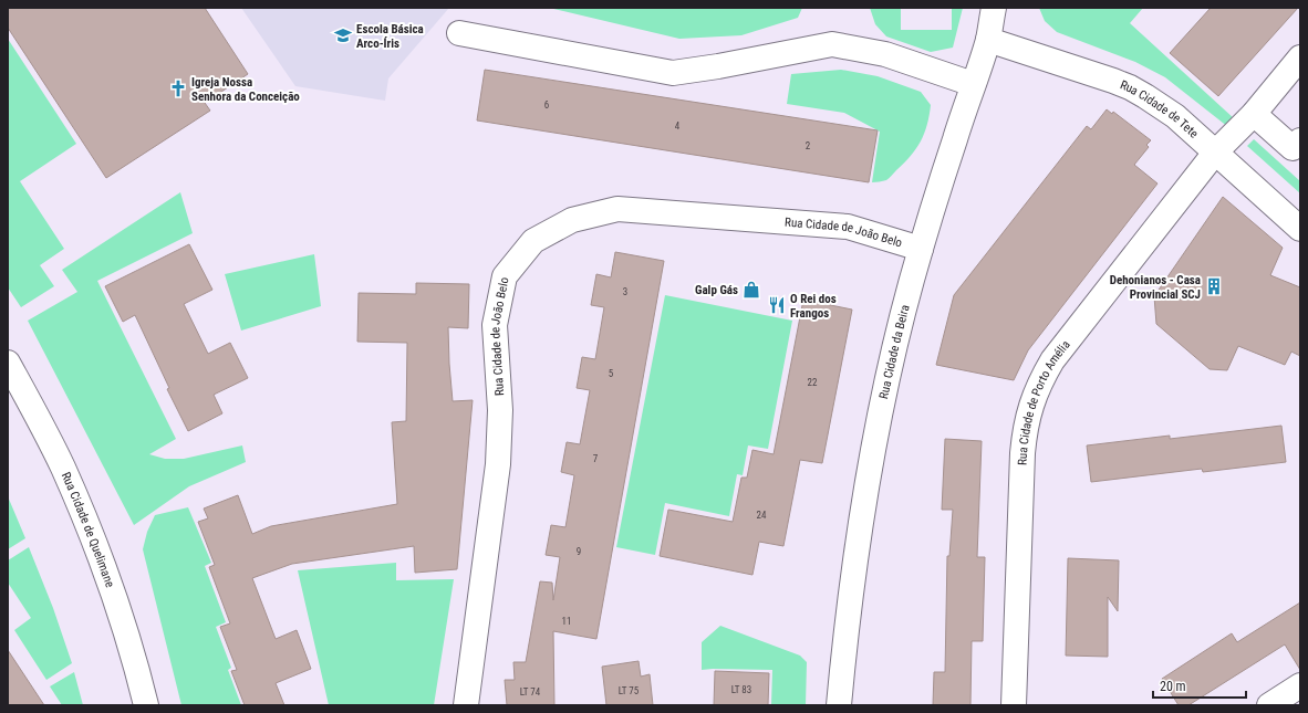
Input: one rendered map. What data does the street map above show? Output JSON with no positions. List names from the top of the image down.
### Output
{
  "streets": {
    "street": [
      "Rua Cidade de Tete",
      "Rua Cidade de João Belo",
      "Rua Cidade da Beira",
      "Rua Cidade de Porto Amélia",
      "Rua Cidade de Quelimane"
    ]
  },
  "crossings": [
    ["Rua Cidade de Tete", "Rua Cidade da Beira"],
    ["Rua Cidade de Tete", "Rua Cidade de Porto Amélia"],
    ["Rua Cidade de João Belo", "Rua Cidade da Beira"]
  ],
  "places": {
    "school or university": ["Escola Básica Arco-Íris"],
    "church": ["Igreja Nossa Senhora da Conceição"],
    "building": ["Dehonianos - Casa Provincial SCJ"],
    "shop": ["Galp Gás"],
    "restaurant": ["O Rei dos Frangos"]
  },
  "house_numbers": [
    "6",
    "4",
    "2",
    "3",
    "5",
    "22",
    "7",
    "24",
    "9",
    "11",
    "LT 83",
    "LT 75",
    "LT 74"
  ],
  "scale_bar": "20 m"
}
